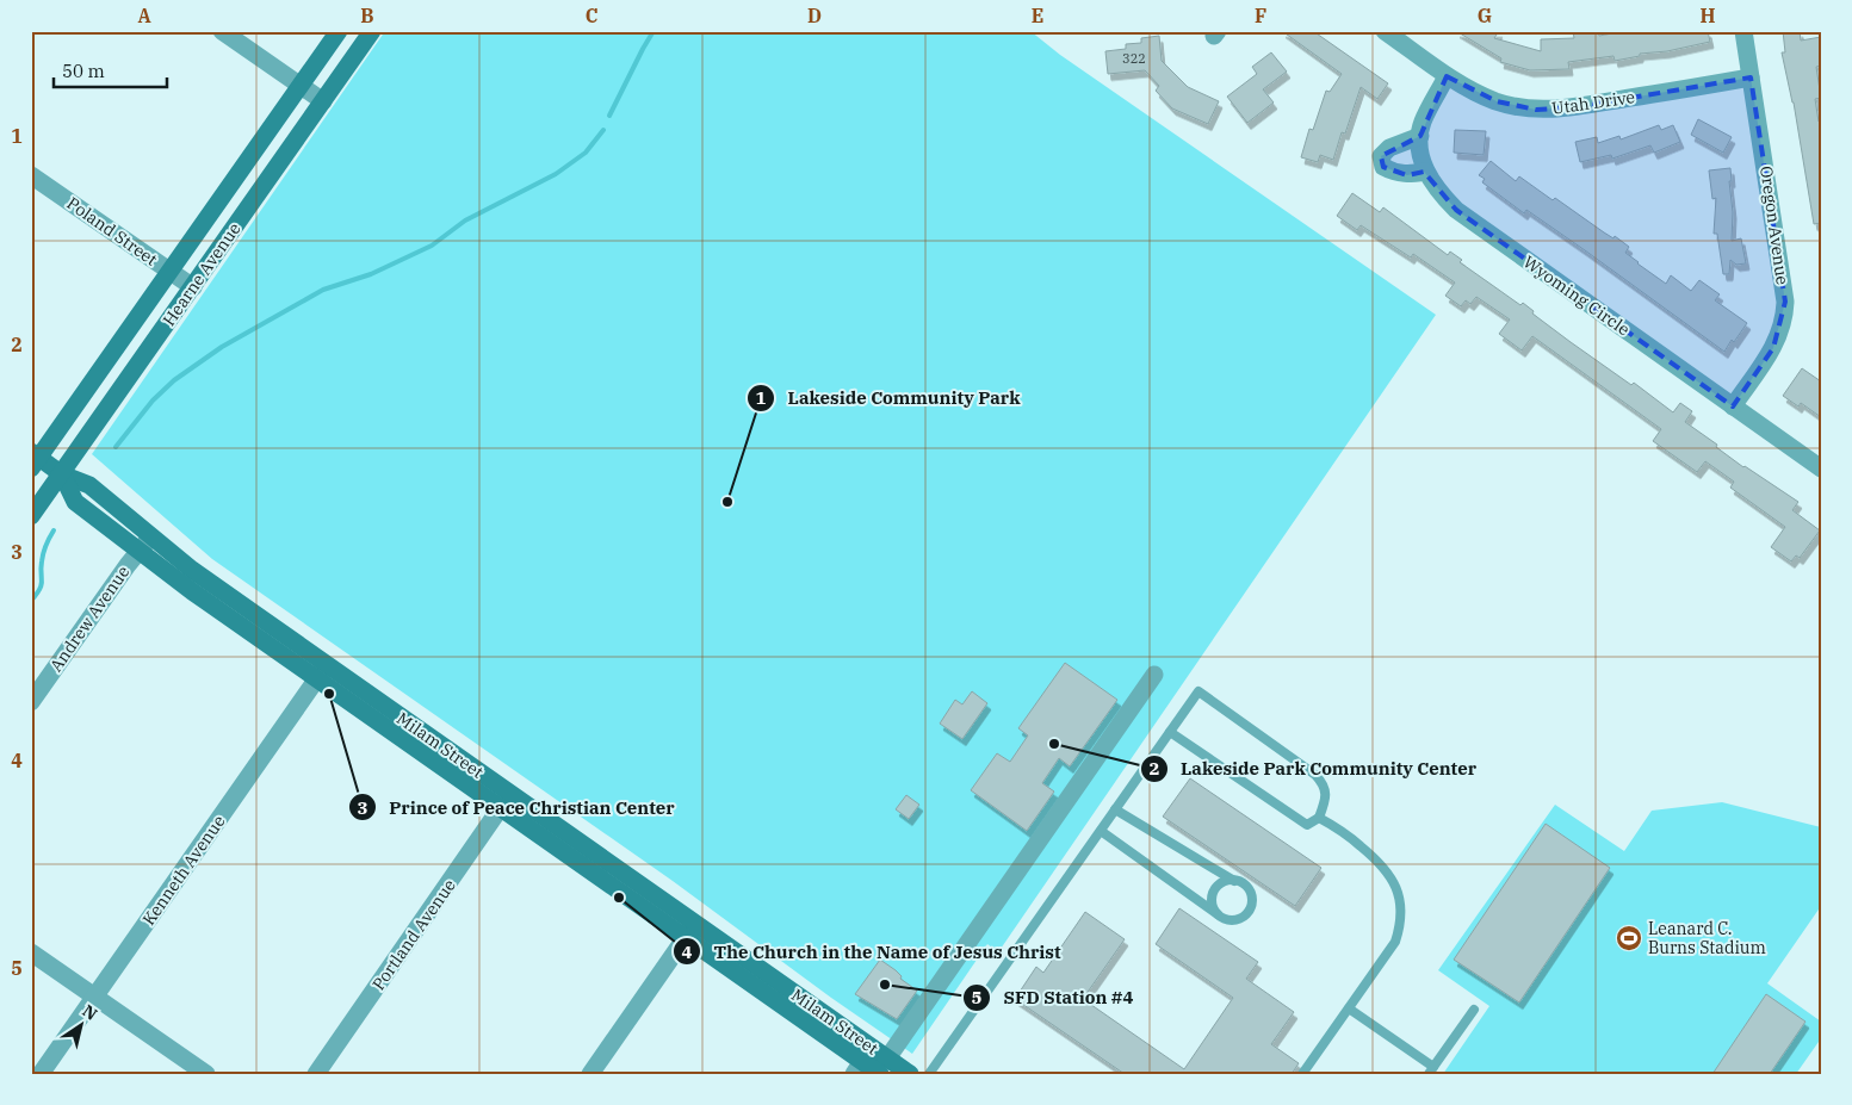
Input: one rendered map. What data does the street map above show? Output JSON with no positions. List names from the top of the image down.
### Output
{
  "streets": {
    "street": [
      "Utah Drive",
      "Oregon Avenue",
      "Poland Street",
      "Hearne Avenue",
      "Wyoming Circle",
      "Andrew Avenue",
      "Milam Street",
      "Kenneth Avenue",
      "Portland Avenue"
    ]
  },
  "crossings": [
    ["Utah Drive", "Oregon Avenue"],
    ["Utah Drive", "Wyoming Circle"],
    ["Oregon Avenue", "Wyoming Circle"],
    ["Poland Street", "Hearne Avenue"],
    ["Hearne Avenue", "Milam Street"],
    ["Andrew Avenue", "Milam Street"],
    ["Milam Street", "Kenneth Avenue"],
    ["Milam Street", "Portland Avenue"]
  ],
  "places": {
    "other": [
      "Lakeside Community Park",
      "Prince of Peace Christian Center",
      "Lakeside Park Community Center",
      "The Church in the Name of Jesus Christ",
      "SFD Station #4"
    ],
    "sports": ["Leanard C. Burns Stadium"]
  },
  "house_numbers": ["322"],
  "scale_bar": "50 m",
  "north": "top right",
  "grid": {
    "columns": [
      "A",
      "B",
      "C",
      "D",
      "E",
      "F",
      "G",
      "H"
    ],
    "rows": [
      "1",
      "2",
      "3",
      "4",
      "5"
    ]
  }
}
